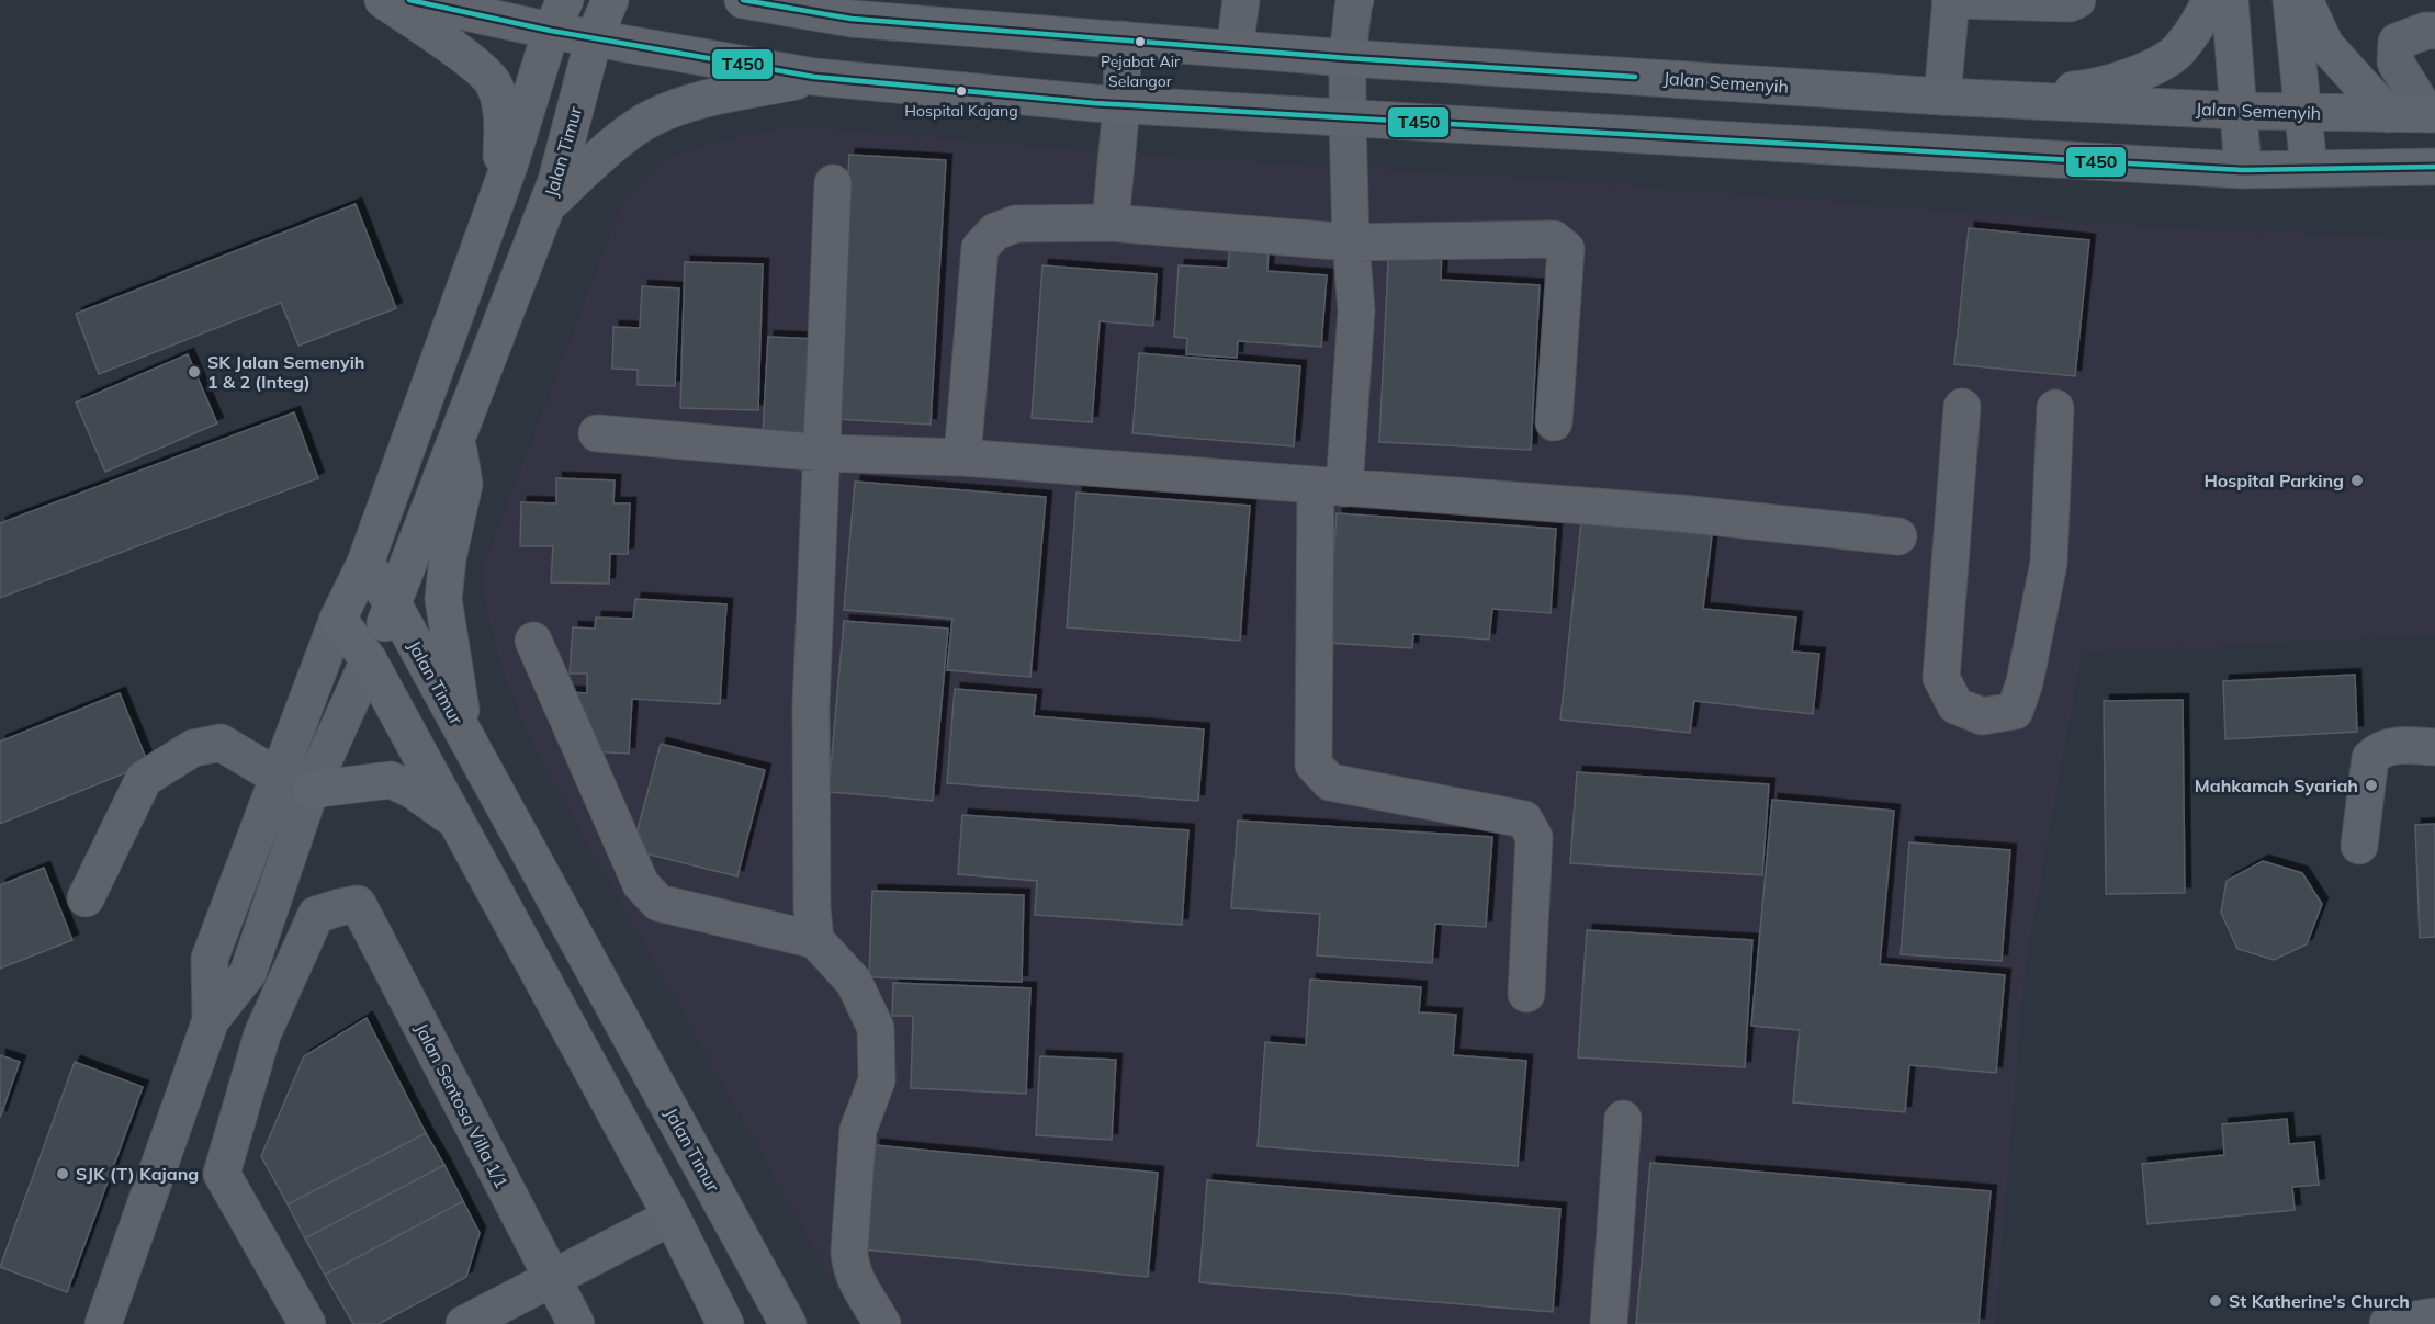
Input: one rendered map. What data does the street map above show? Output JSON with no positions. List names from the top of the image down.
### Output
{
  "streets": {
    "main road": ["Jalan Semenyih", "Jalan Timur"],
    "street": ["Jalan Sentosa Villa 1/1"]
  },
  "places": [
    "Pejabat Air Selangor",
    "Hospital Kajang",
    "SK Jalan Semenyih 1 & 2 (Integ)",
    "Hospital Parking",
    "Mahkamah Syariah",
    "SJK (T) Kajang",
    "St Katherine's Church"
  ],
  "lines": ["transit line T450"]
}
